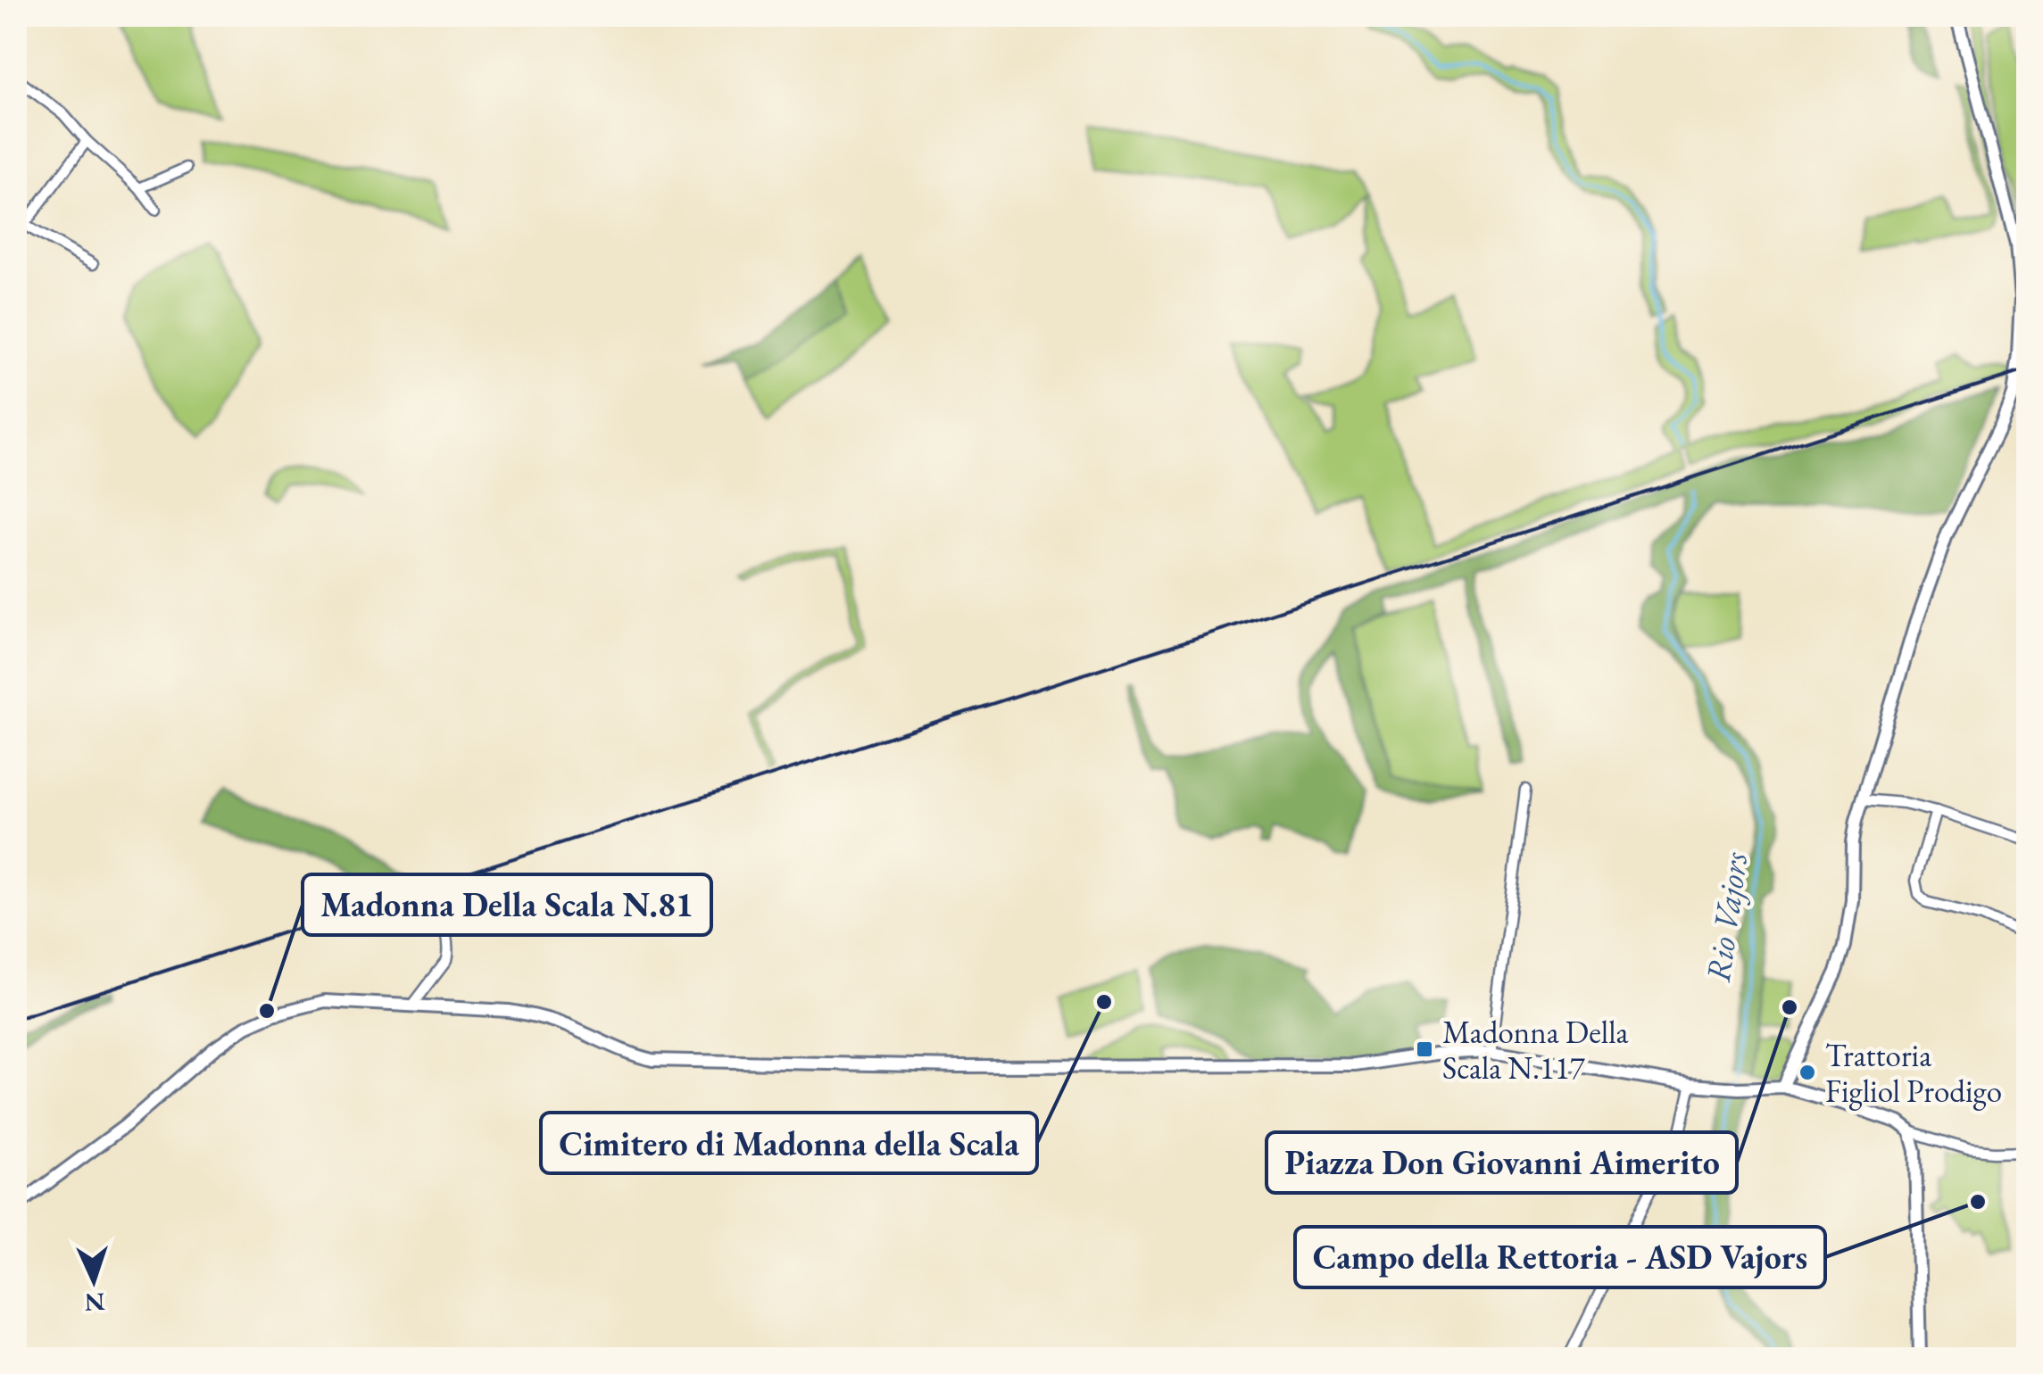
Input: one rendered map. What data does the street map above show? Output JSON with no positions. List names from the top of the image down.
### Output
{
  "water": ["Rio Vajors"],
  "places": {
    "other": [
      "Cimitero di Madonna della Scala",
      "Piazza Don Giovanni Aimerito",
      "Madonna Della Scala N.81",
      "Trattoria Figliol Prodigo",
      "Campo della Rettoria - ASD Vajors"
    ],
    "transit": ["Madonna Della Scala N.117"]
  },
  "north": "bottom"
}
